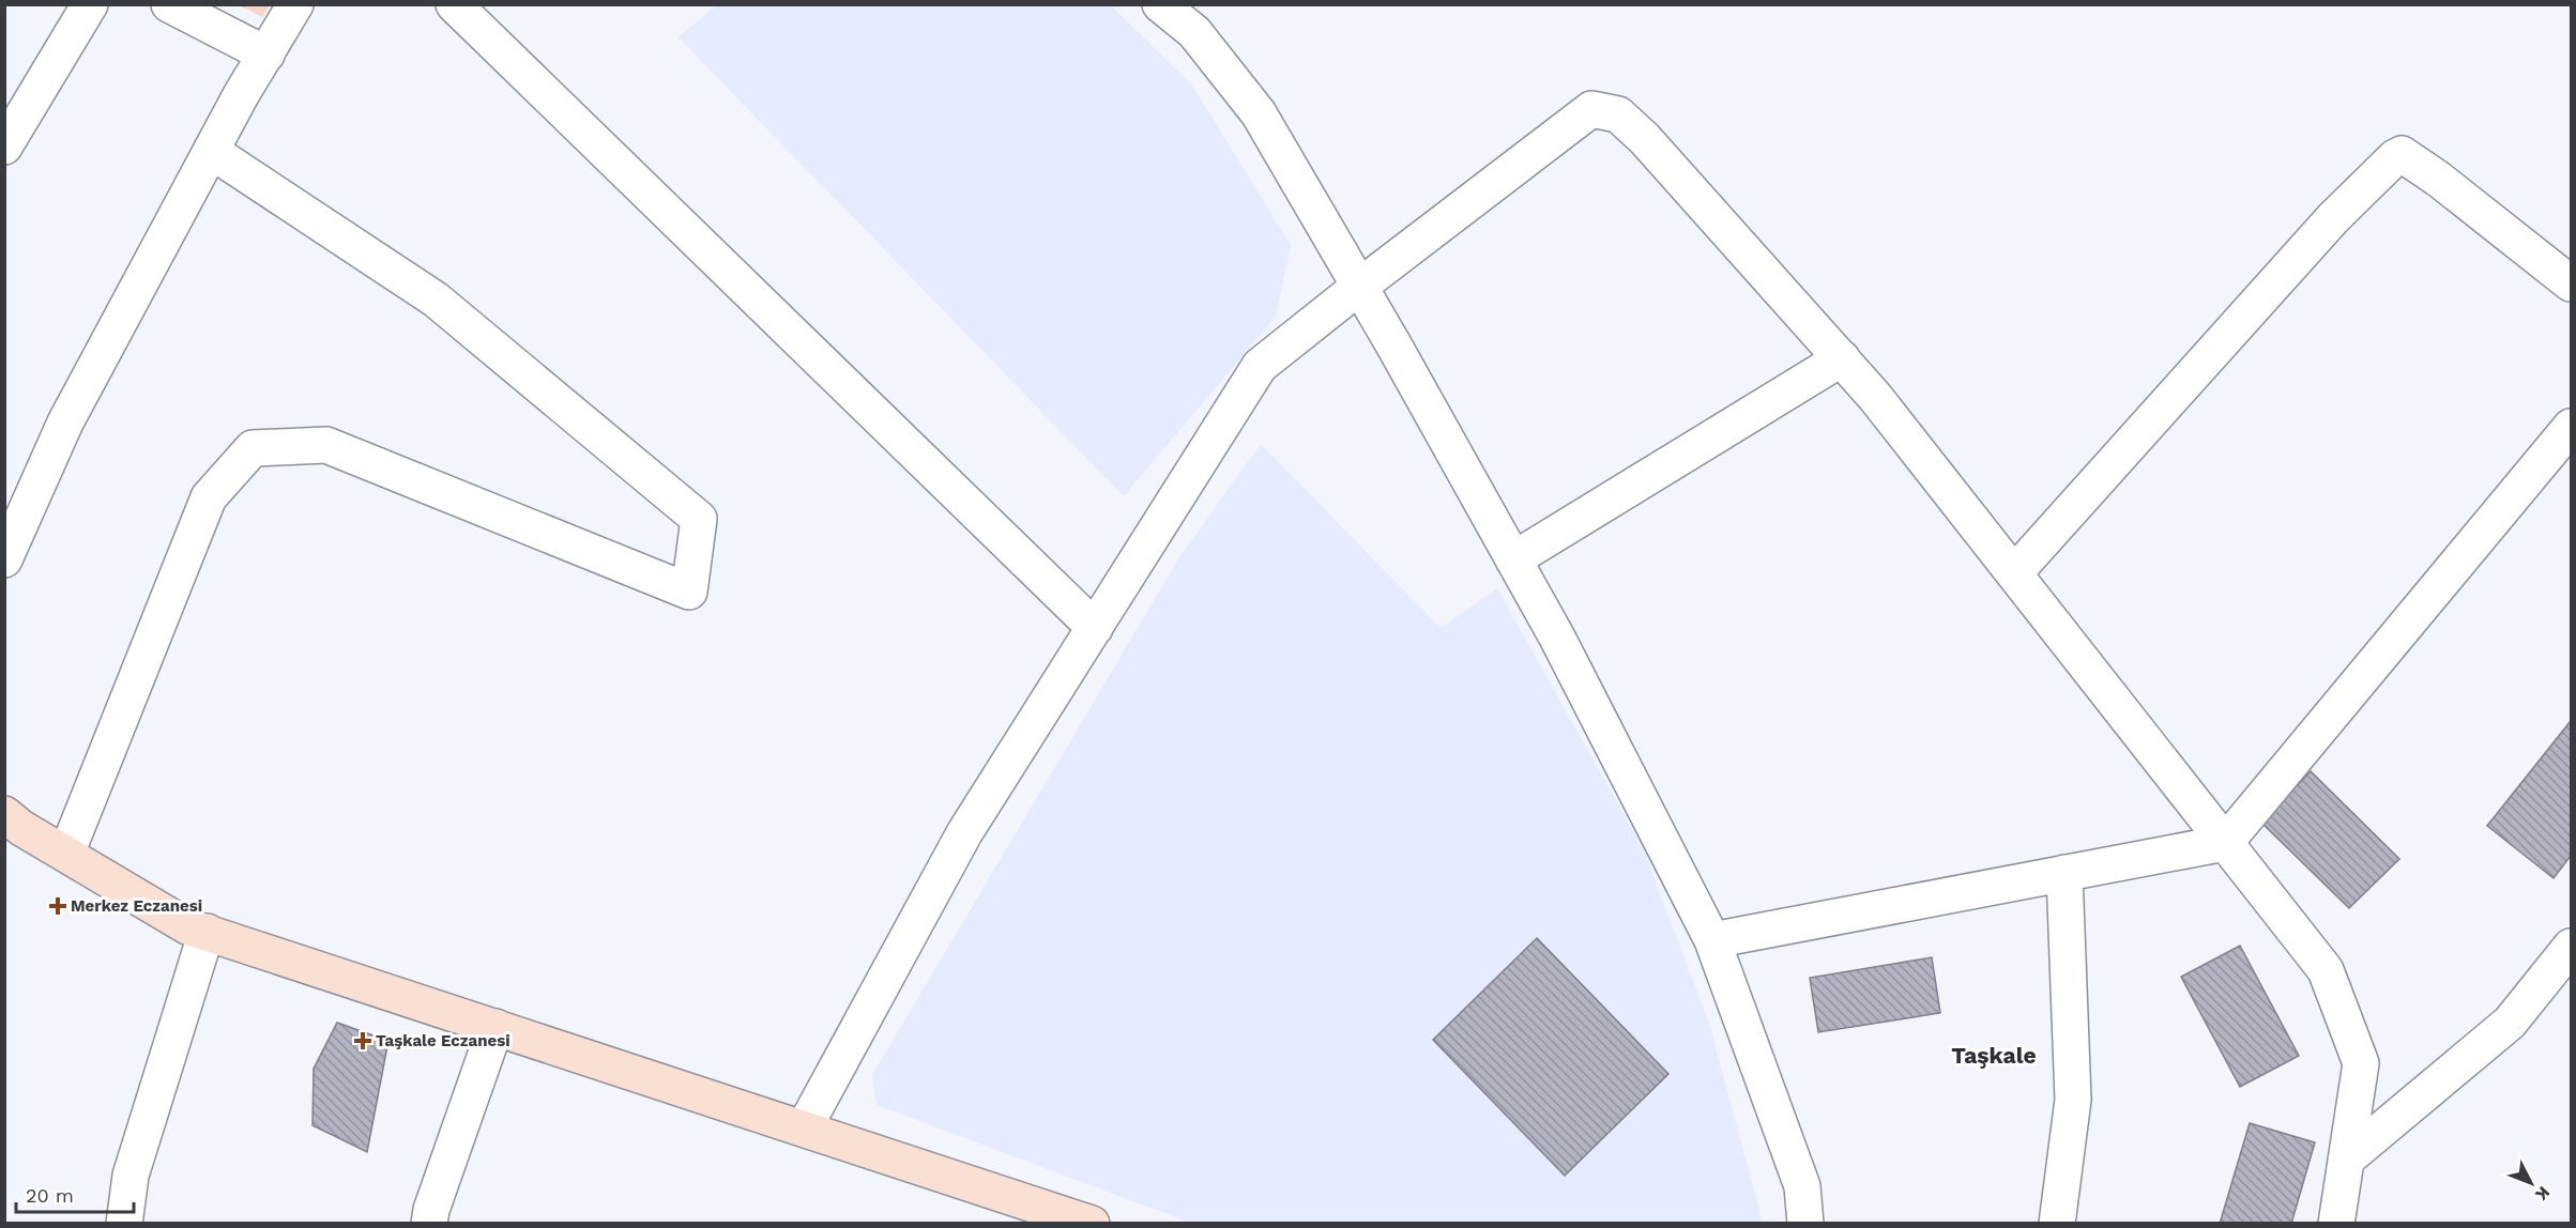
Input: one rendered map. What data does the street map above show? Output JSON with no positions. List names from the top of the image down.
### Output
{
  "districts": ["Taşkale"],
  "places": {
    "health": ["Merkez Eczanesi", "Taşkale Eczanesi"]
  },
  "scale_bar": "20 m",
  "north": "bottom right"
}
